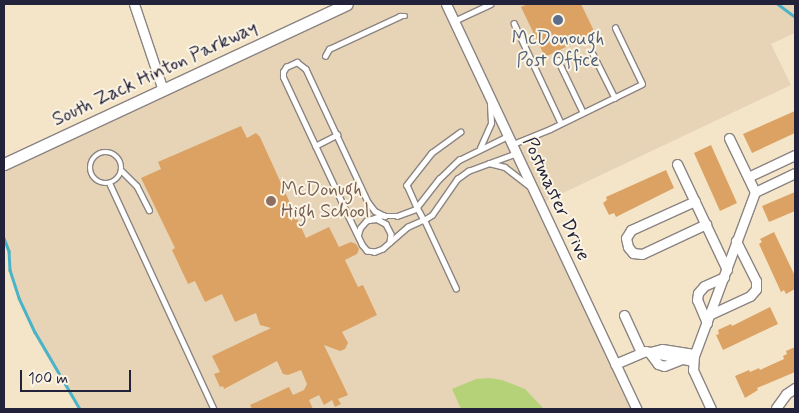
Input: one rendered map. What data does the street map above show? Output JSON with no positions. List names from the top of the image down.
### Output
{
  "streets": {
    "main road": ["South Zack Hinton Parkway"],
    "street": ["Postmaster Drive"]
  },
  "places": ["McDonough Post Office", "McDonugh High School"],
  "scale_bar": "100 m"
}
